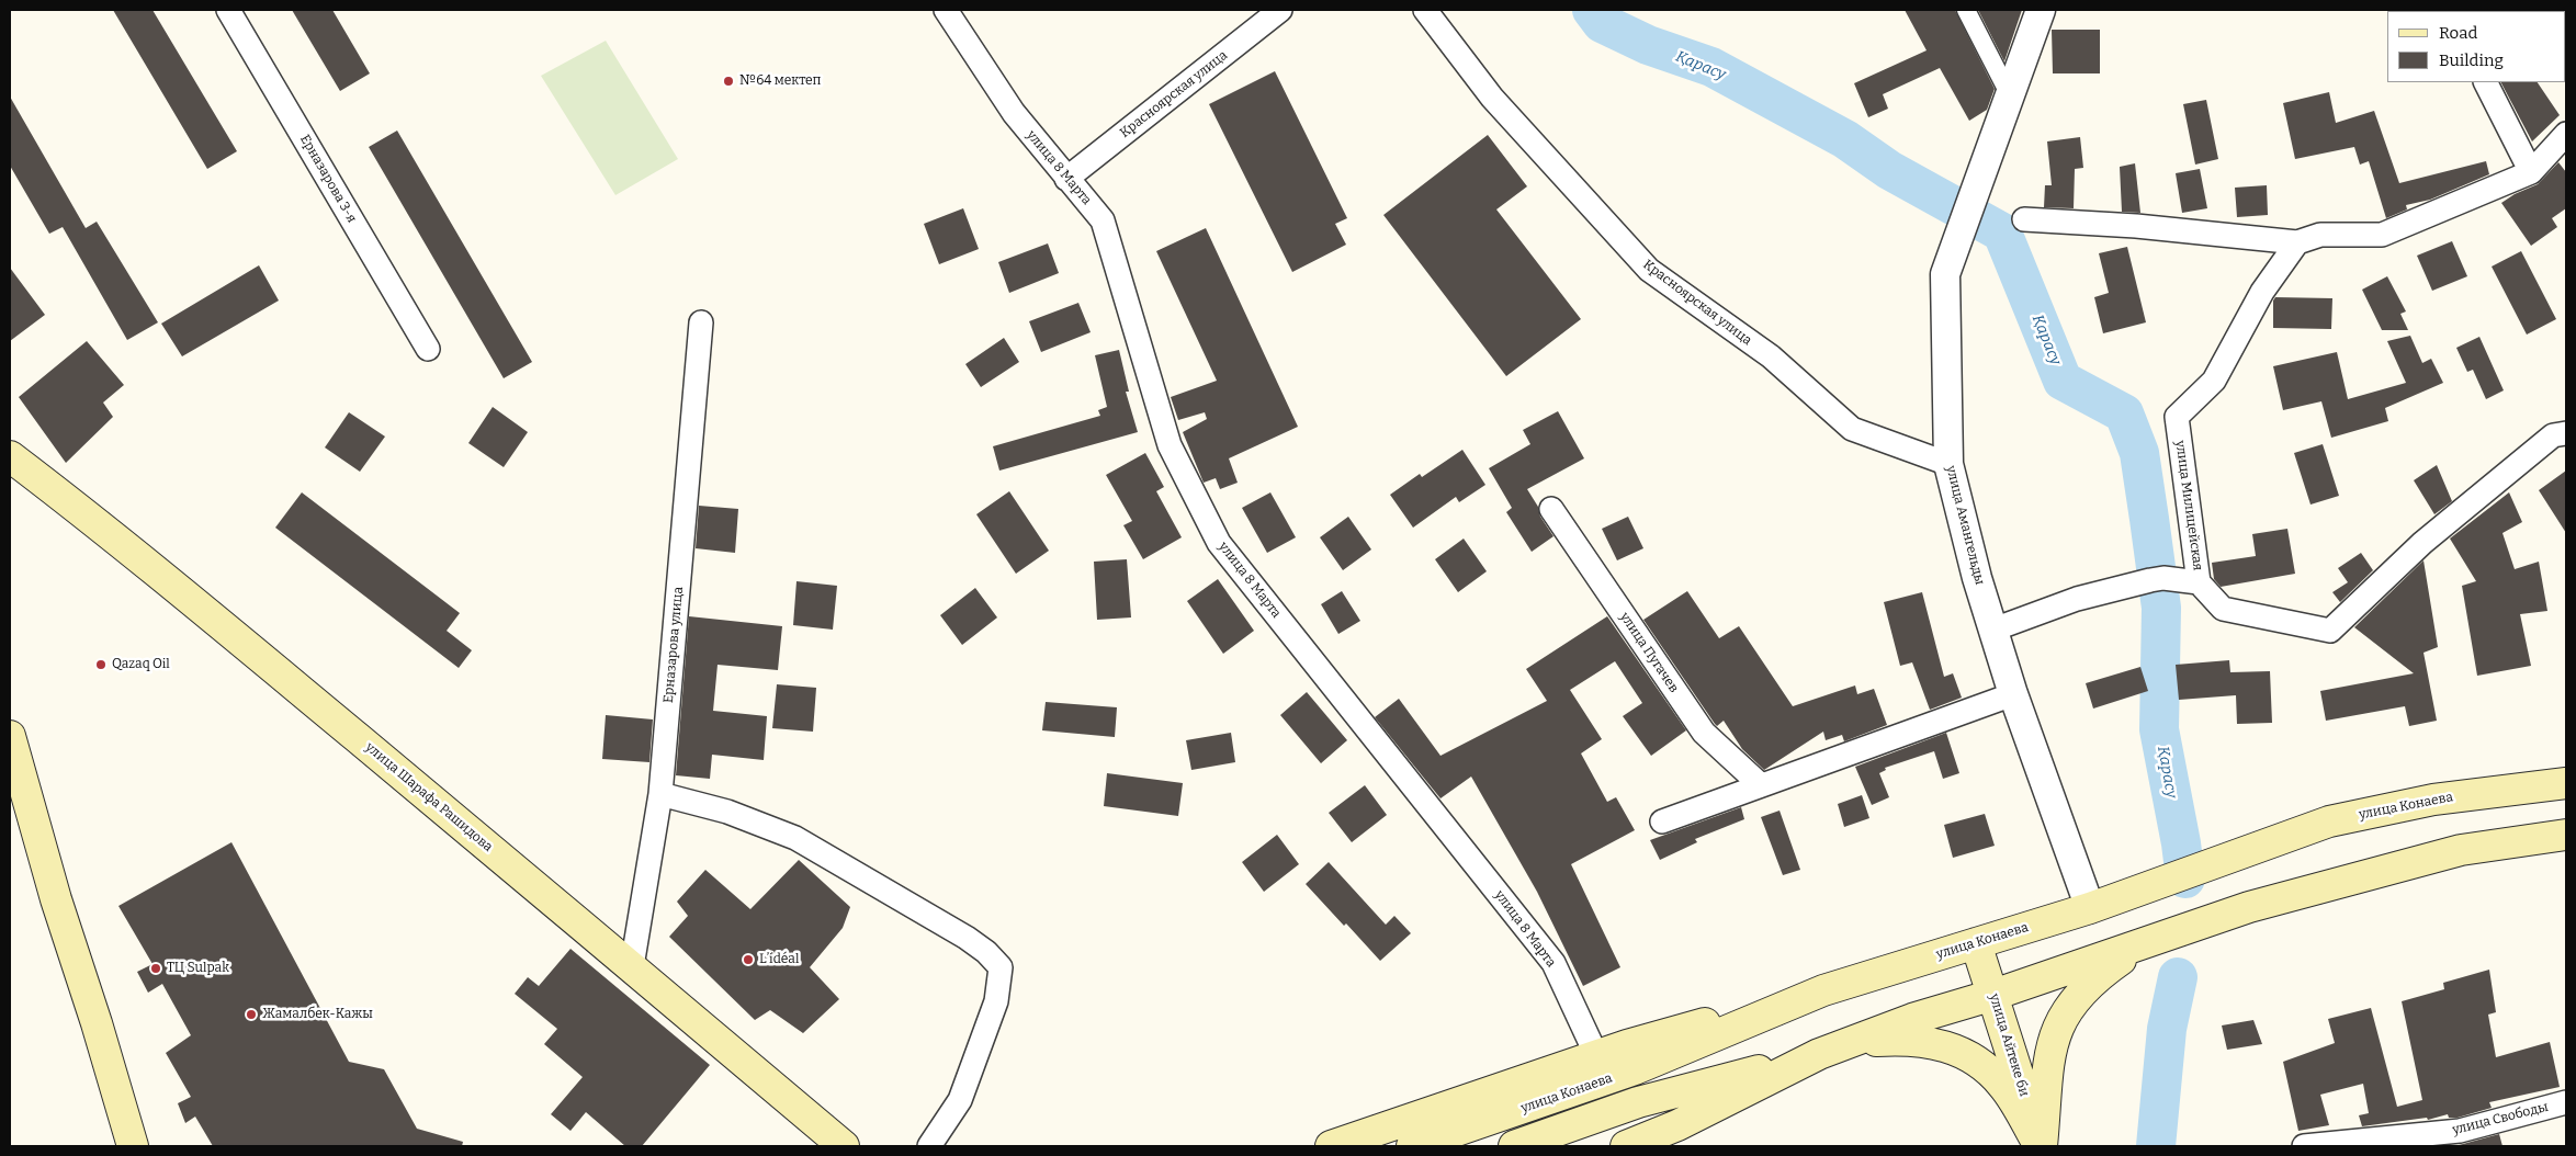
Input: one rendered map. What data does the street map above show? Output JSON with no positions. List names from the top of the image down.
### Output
{
  "streets": {
    "main road": ["улица Шарафа Рашидова", "улица Конаева", "улица Айтеке би"],
    "street": [
      "Красноярская улица",
      "улица 8 Марта",
      "Ерназарова 3-я",
      "улица Милицейская",
      "улица Амангельды",
      "Ерназарова улица",
      "улица Пугачев",
      "улица Свободы"
    ]
  },
  "crossings": [
    ["Красноярская улица", "улица 8 Марта"],
    ["Красноярская улица", "улица Амангельды"],
    ["улица Амангельды", "улица Конаева"],
    ["Ерназарова улица", "улица Шарафа Рашидова"],
    ["улица Конаева", "улица Айтеке би"]
  ],
  "water": ["Қарасу"],
  "places": [
    "№64 мектеп",
    "Qazaq Oil",
    "L’idéal",
    "ТЦ Sulpak",
    "Жамалбек-Кажы"
  ],
  "legend": ["Road", "Building"]
}
